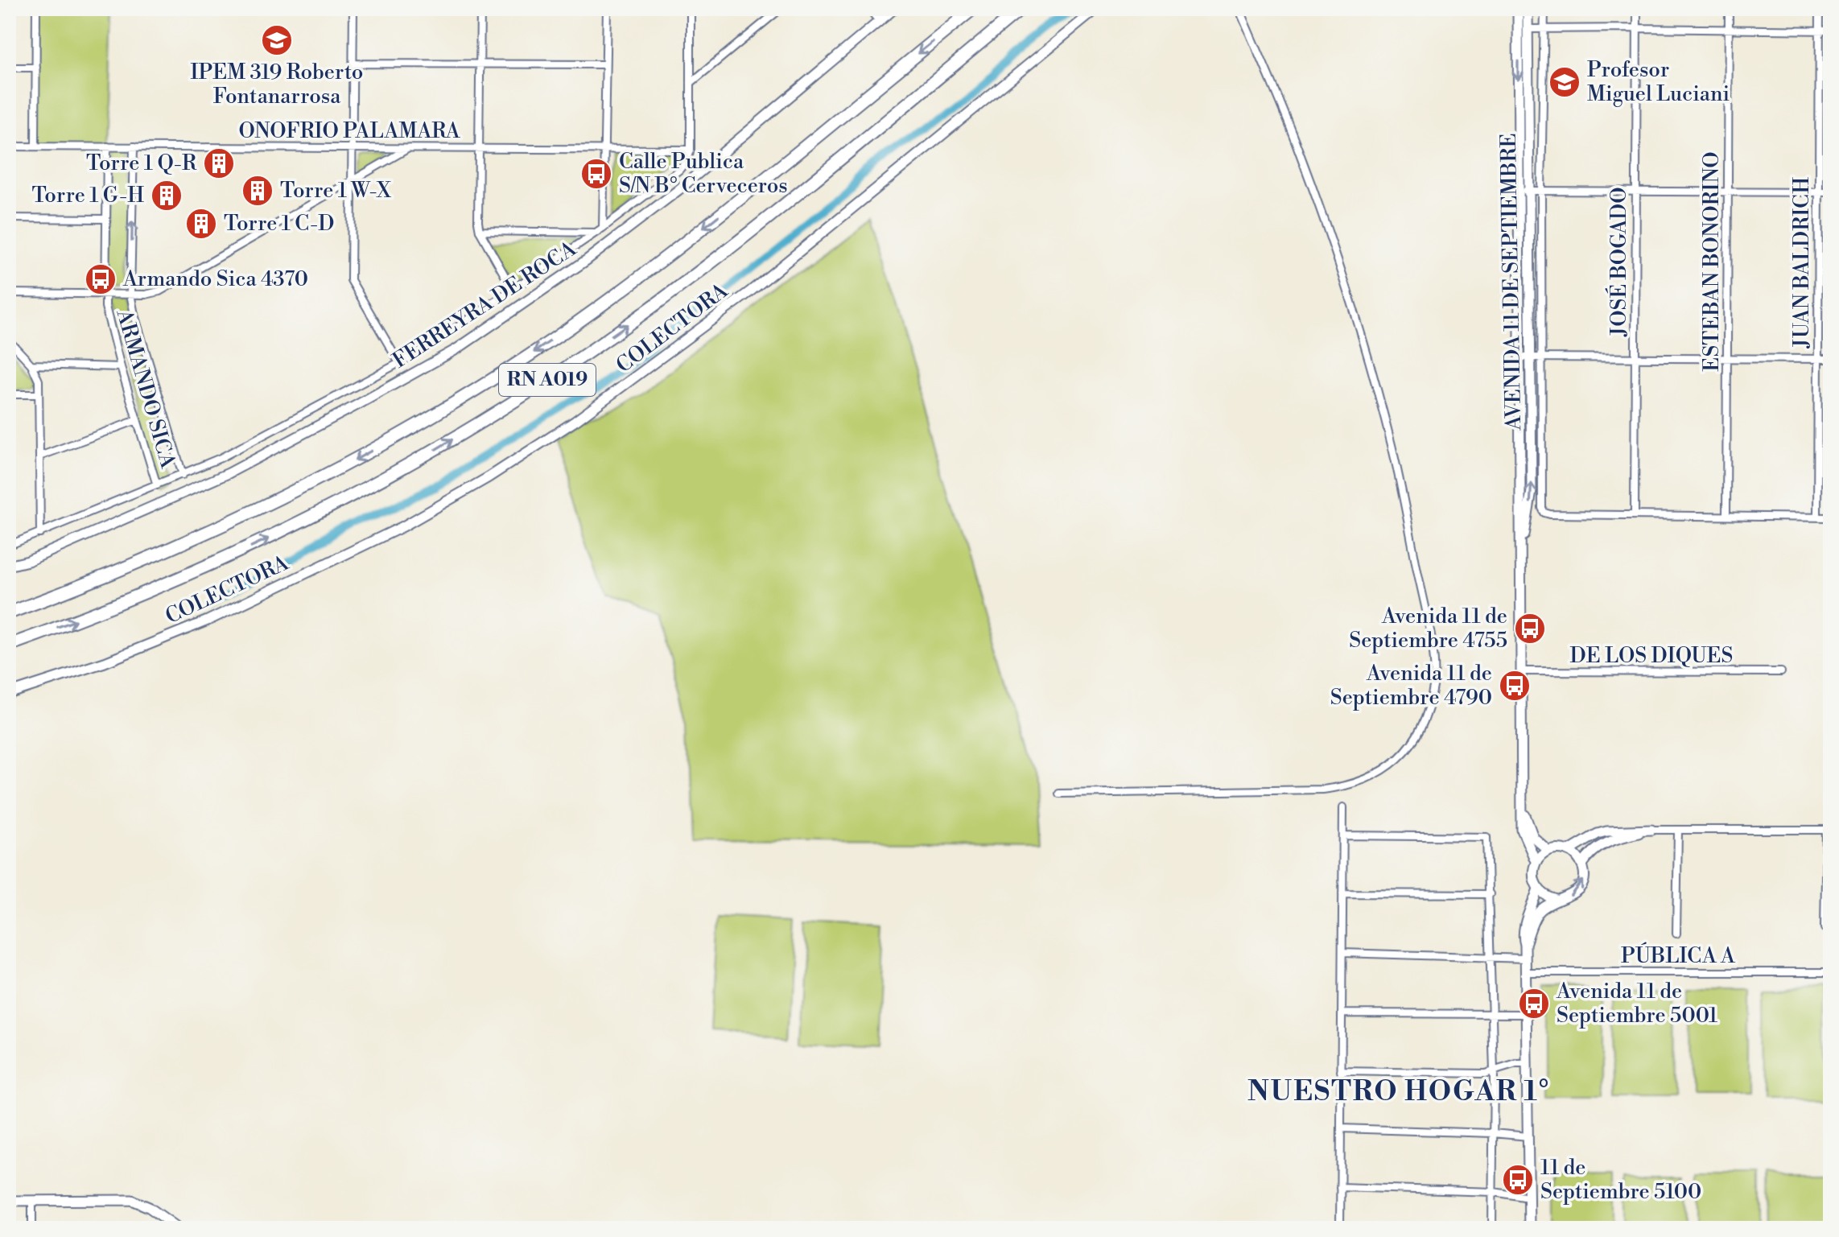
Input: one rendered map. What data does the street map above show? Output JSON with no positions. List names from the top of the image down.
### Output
{
  "streets": {
    "highway": ["RN A019"],
    "street": [
      "ONOFRIO PALAMARA",
      "JOSÉ BOGADO",
      "ESTEBAN BONORINO",
      "JUAN BALDRICH",
      "AVENIDA 11 DE SEPTIEMBRE",
      "FERREYRA DE ROCA",
      "COLECTORA",
      "ARMANDO SICA",
      "DE LOS DIQUES",
      "PÚBLICA A"
    ]
  },
  "crossings": [
    ["ONOFRIO PALAMARA", "ARMANDO SICA"],
    ["AVENIDA 11 DE SEPTIEMBRE", "DE LOS DIQUES"],
    ["FERREYRA DE ROCA", "ARMANDO SICA"]
  ],
  "districts": ["NUESTRO HOGAR 1°"],
  "places": {
    "school or university": ["IPEM 319 Roberto Fontanarrosa", "Profesor Miguel Luciani"],
    "building": [
      "Torre 1 Q-R",
      "Torre 1 W-X",
      "Torre 1 G-H",
      "Torre 1 C-D"
    ],
    "bus stop": [
      "Calle Publica S/N B° Cerveceros",
      "Armando Sica 4370",
      "Avenida 11 de Septiembre 4755",
      "Avenida 11 de Septiembre 4790",
      "Avenida 11 de Septiembre 5001",
      "11 de Septiembre 5100"
    ]
  }
}
